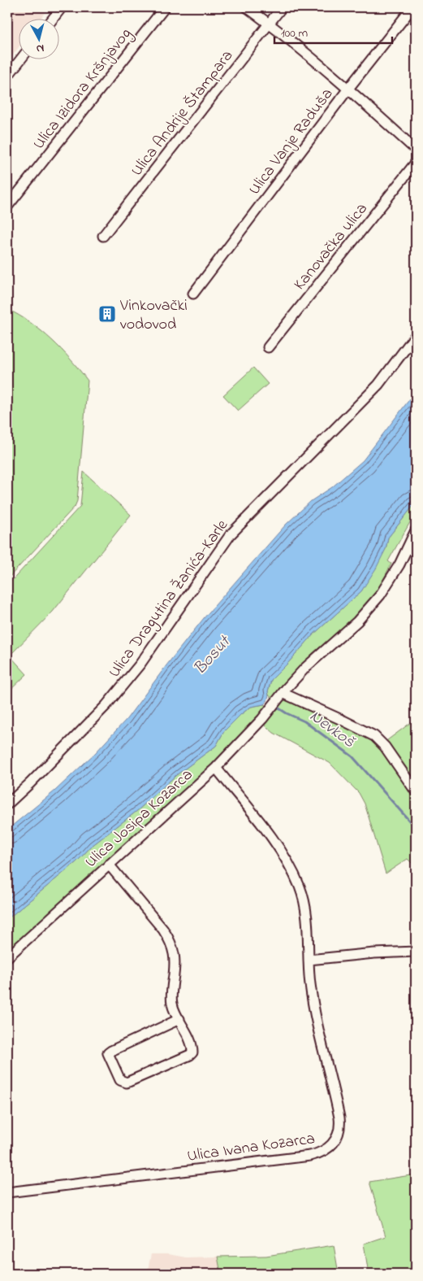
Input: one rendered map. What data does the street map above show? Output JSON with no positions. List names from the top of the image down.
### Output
{
  "streets": {
    "street": [
      "Ulica Izidora Kršnjavog",
      "Ulica Andrije Štampara",
      "Ulica Vanje Raduša",
      "Kanovačka ulica",
      "Ulica Dragutina Žanića-Karle",
      "Ulica Josipa Kozarca",
      "Ulica Ivana Kozarca"
    ]
  },
  "crossings": [
    ["Ulica Josipa Kozarca", "Ulica Ivana Kozarca"]
  ],
  "water": ["Bosut", "Nevkoš"],
  "places": {
    "building": ["Vinkovački vodovod"]
  },
  "scale_bar": "100 m",
  "north": "bottom"
}
